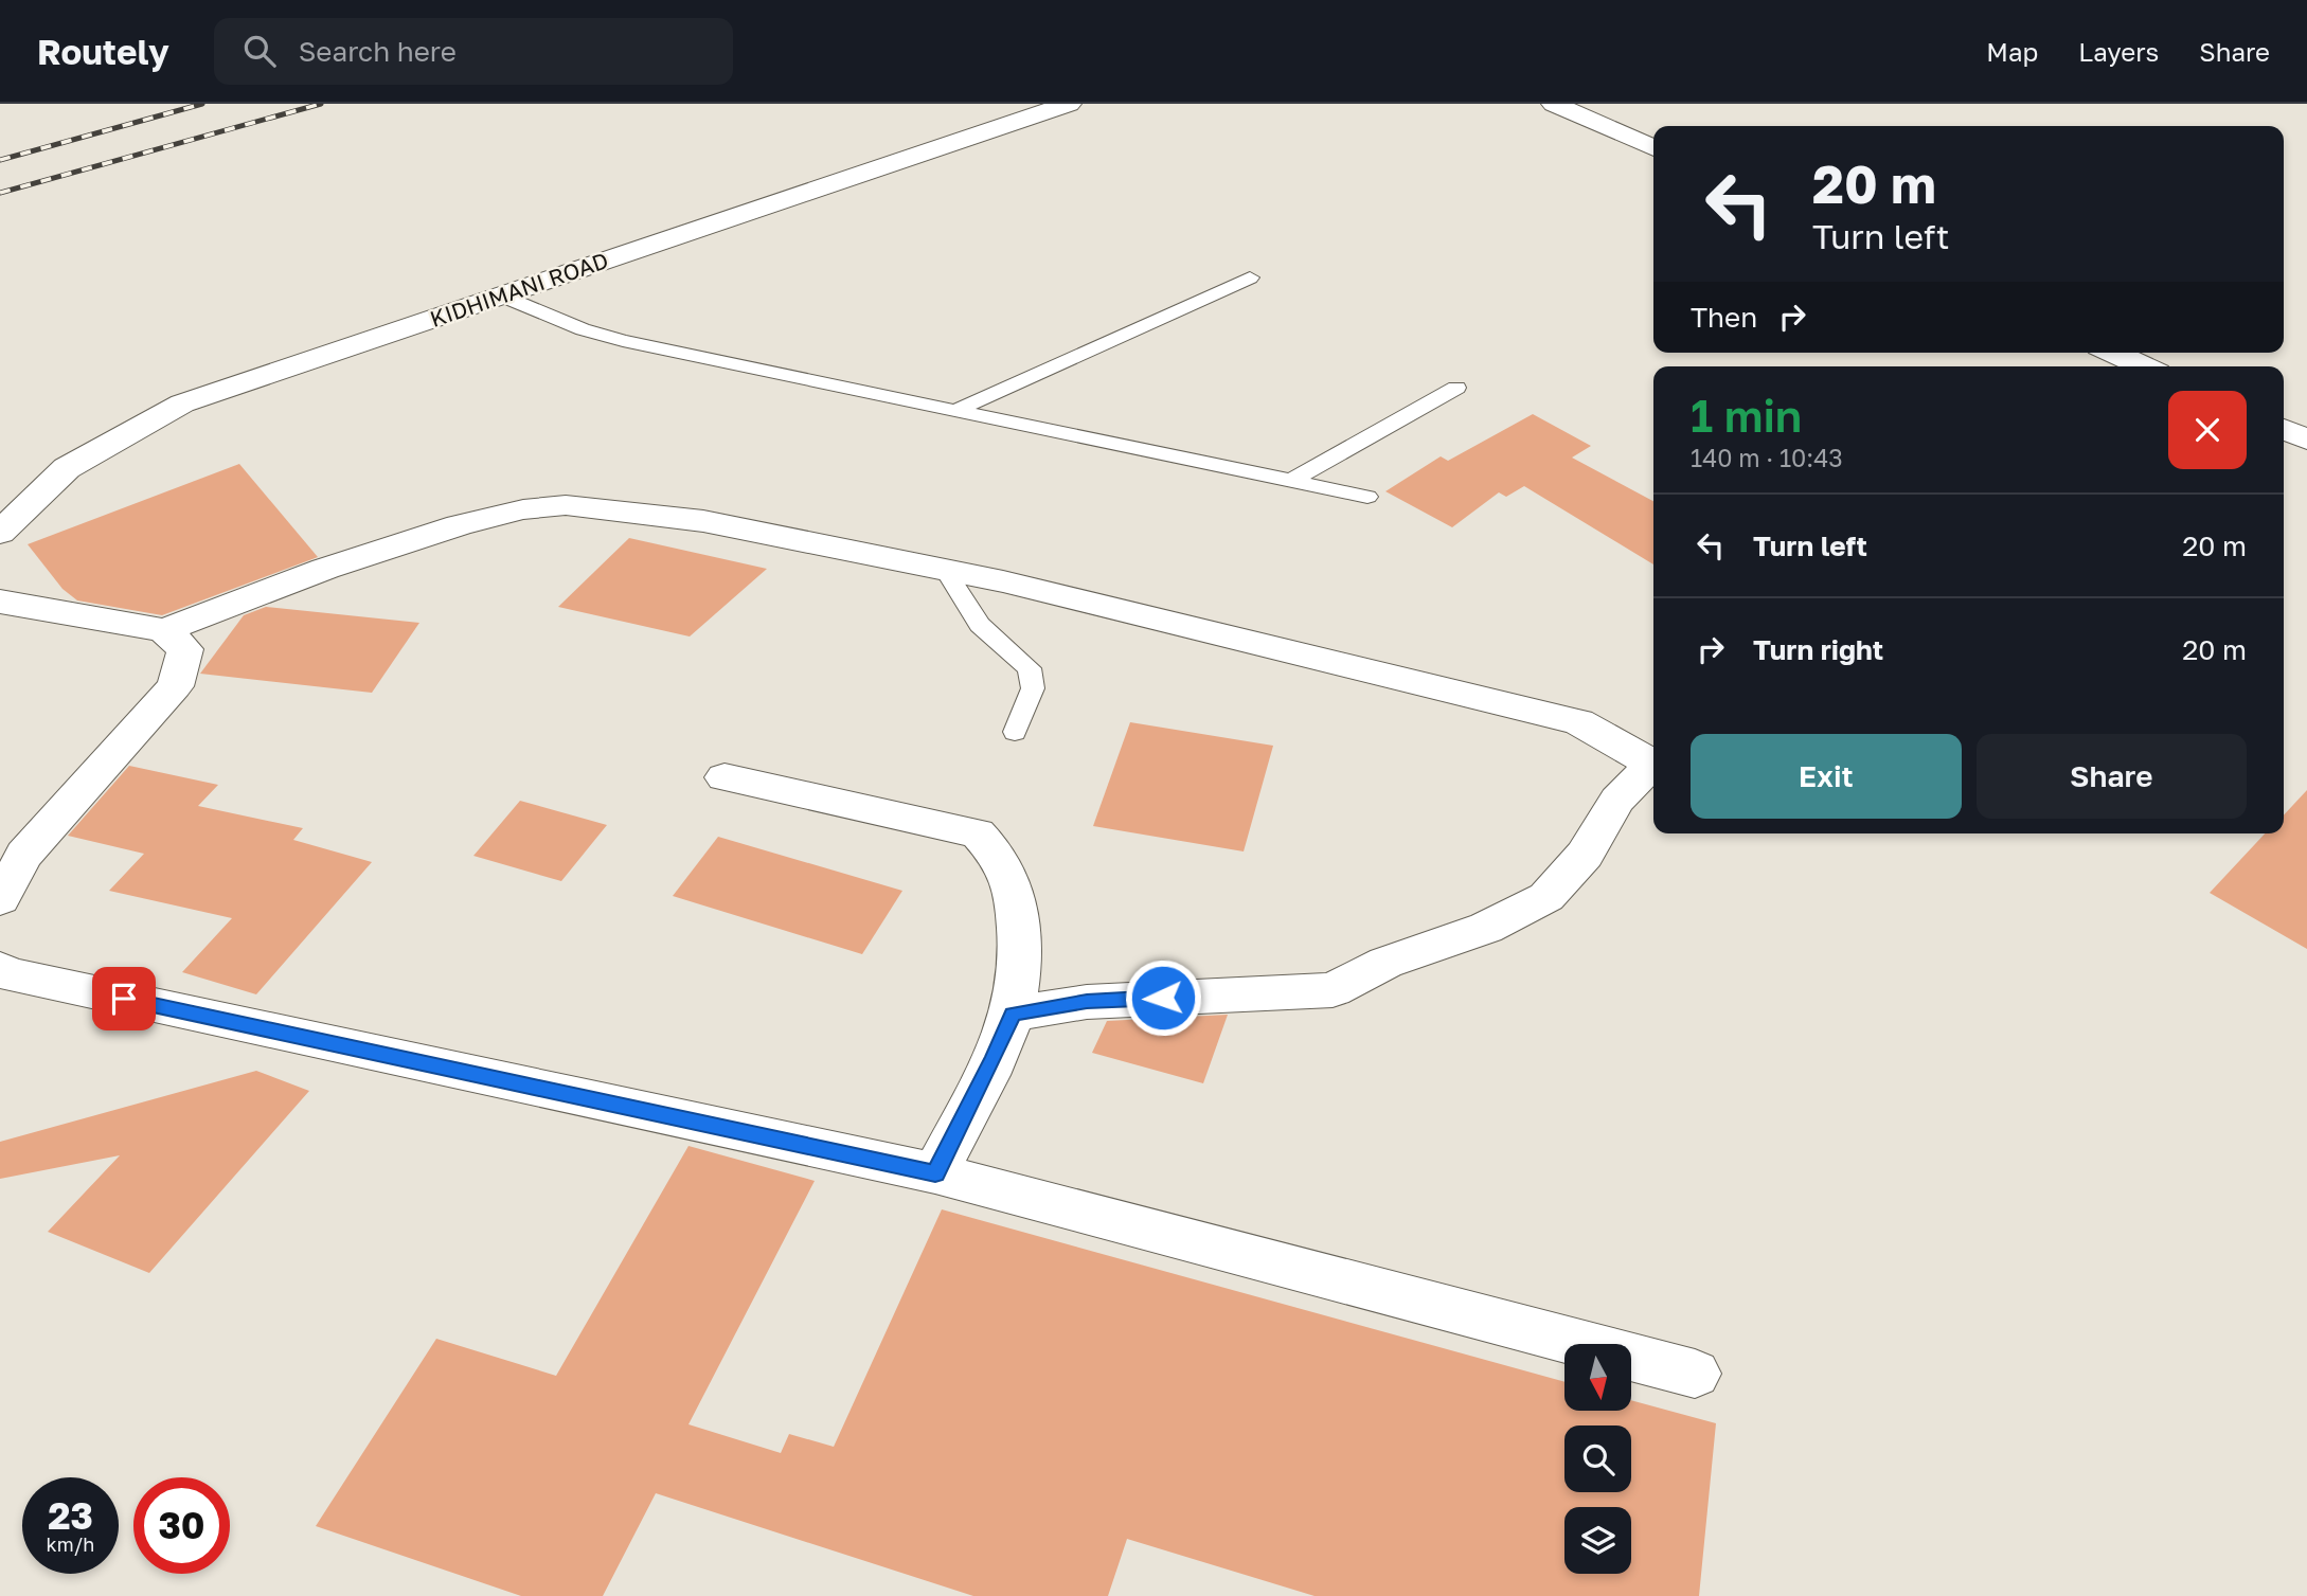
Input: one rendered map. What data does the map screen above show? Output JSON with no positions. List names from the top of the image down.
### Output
{
  "streets": {
    "street": ["KIDHIMANI ROAD"]
  },
  "north": "bottom",
  "page": {
    "header": "Routely",
    "search": "Search here",
    "nav": ["Map", "Layers", "Share"],
    "turn": ["20 m", "Turn left"],
    "then": "Then",
    "heading": ["1 min", "140 m · 10:43"],
    "list": [
      {
        "name": "Turn left",
        "value": "20 m"
      },
      {
        "name": "Turn right",
        "value": "20 m"
      }
    ],
    "buttons": ["Exit", "Share"],
    "speed": "23 km/h",
    "limit": "30"
  }
}
